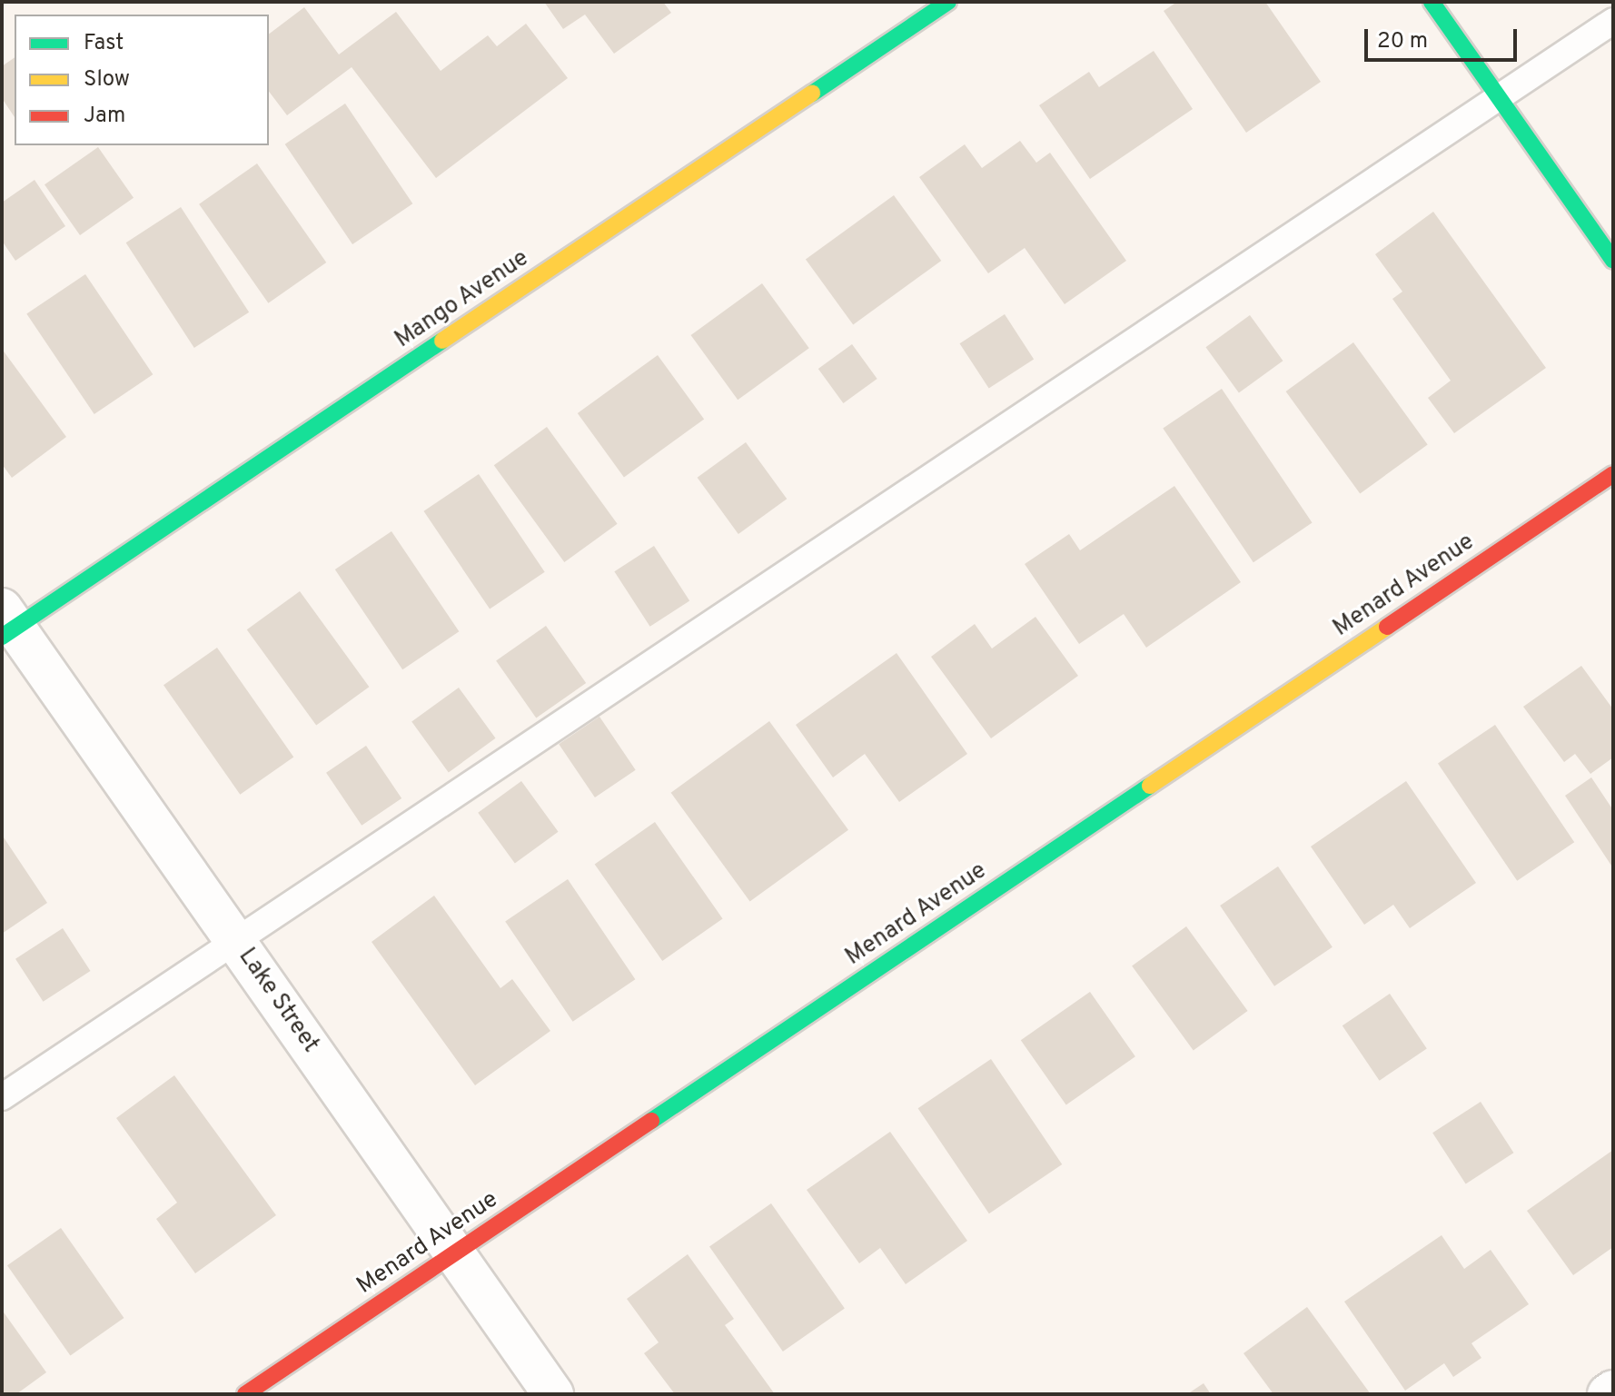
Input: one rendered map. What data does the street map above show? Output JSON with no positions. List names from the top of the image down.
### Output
{
  "streets": {
    "street": ["Mango Avenue", "Menard Avenue", "Lake Street"]
  },
  "crossings": [
    ["Mango Avenue", "Lake Street"],
    ["Menard Avenue", "Lake Street"]
  ],
  "legend": ["Fast", "Slow", "Jam"],
  "scale_bar": "20 m"
}
